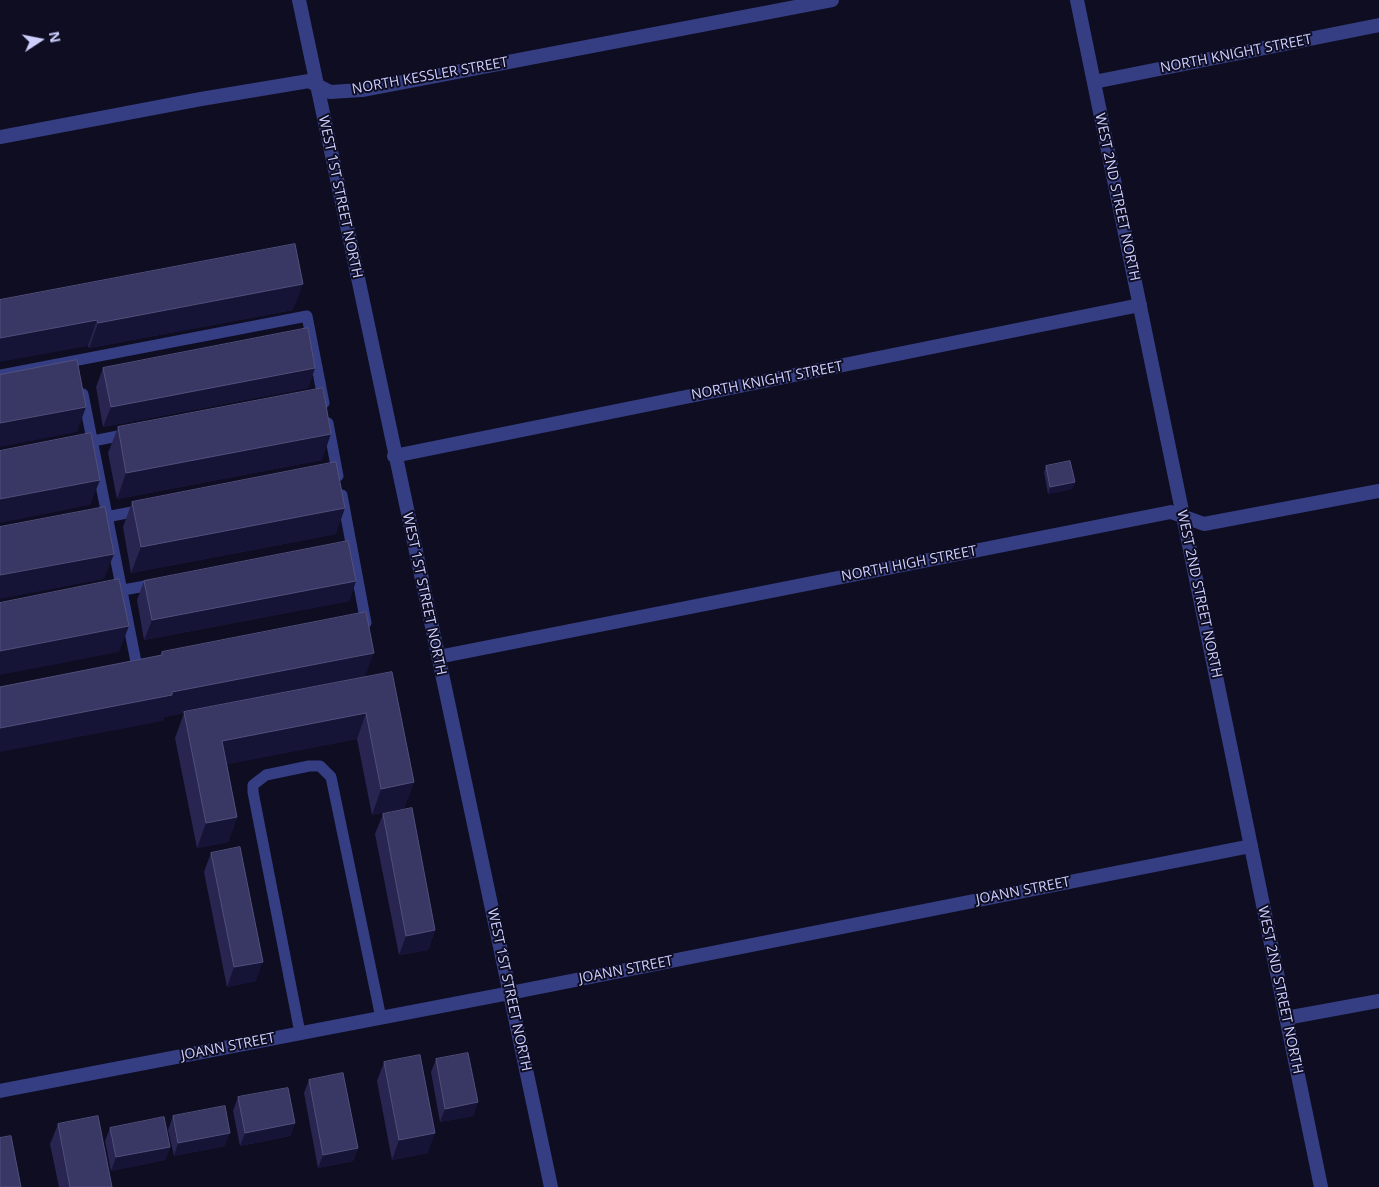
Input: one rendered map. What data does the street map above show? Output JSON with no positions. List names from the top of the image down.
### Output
{
  "streets": {
    "street": [
      "NORTH KNIGHT STREET",
      "NORTH KESSLER STREET",
      "WEST 1ST STREET NORTH",
      "WEST 2ND STREET NORTH",
      "NORTH HIGH STREET",
      "JOANN STREET"
    ]
  },
  "crossings": [
    ["NORTH KNIGHT STREET", "WEST 1ST STREET NORTH"],
    ["NORTH KNIGHT STREET", "WEST 2ND STREET NORTH"],
    ["NORTH KESSLER STREET", "WEST 1ST STREET NORTH"],
    ["WEST 1ST STREET NORTH", "NORTH HIGH STREET"],
    ["WEST 1ST STREET NORTH", "JOANN STREET"],
    ["WEST 2ND STREET NORTH", "NORTH HIGH STREET"],
    ["WEST 2ND STREET NORTH", "JOANN STREET"]
  ],
  "north": "right"
}
